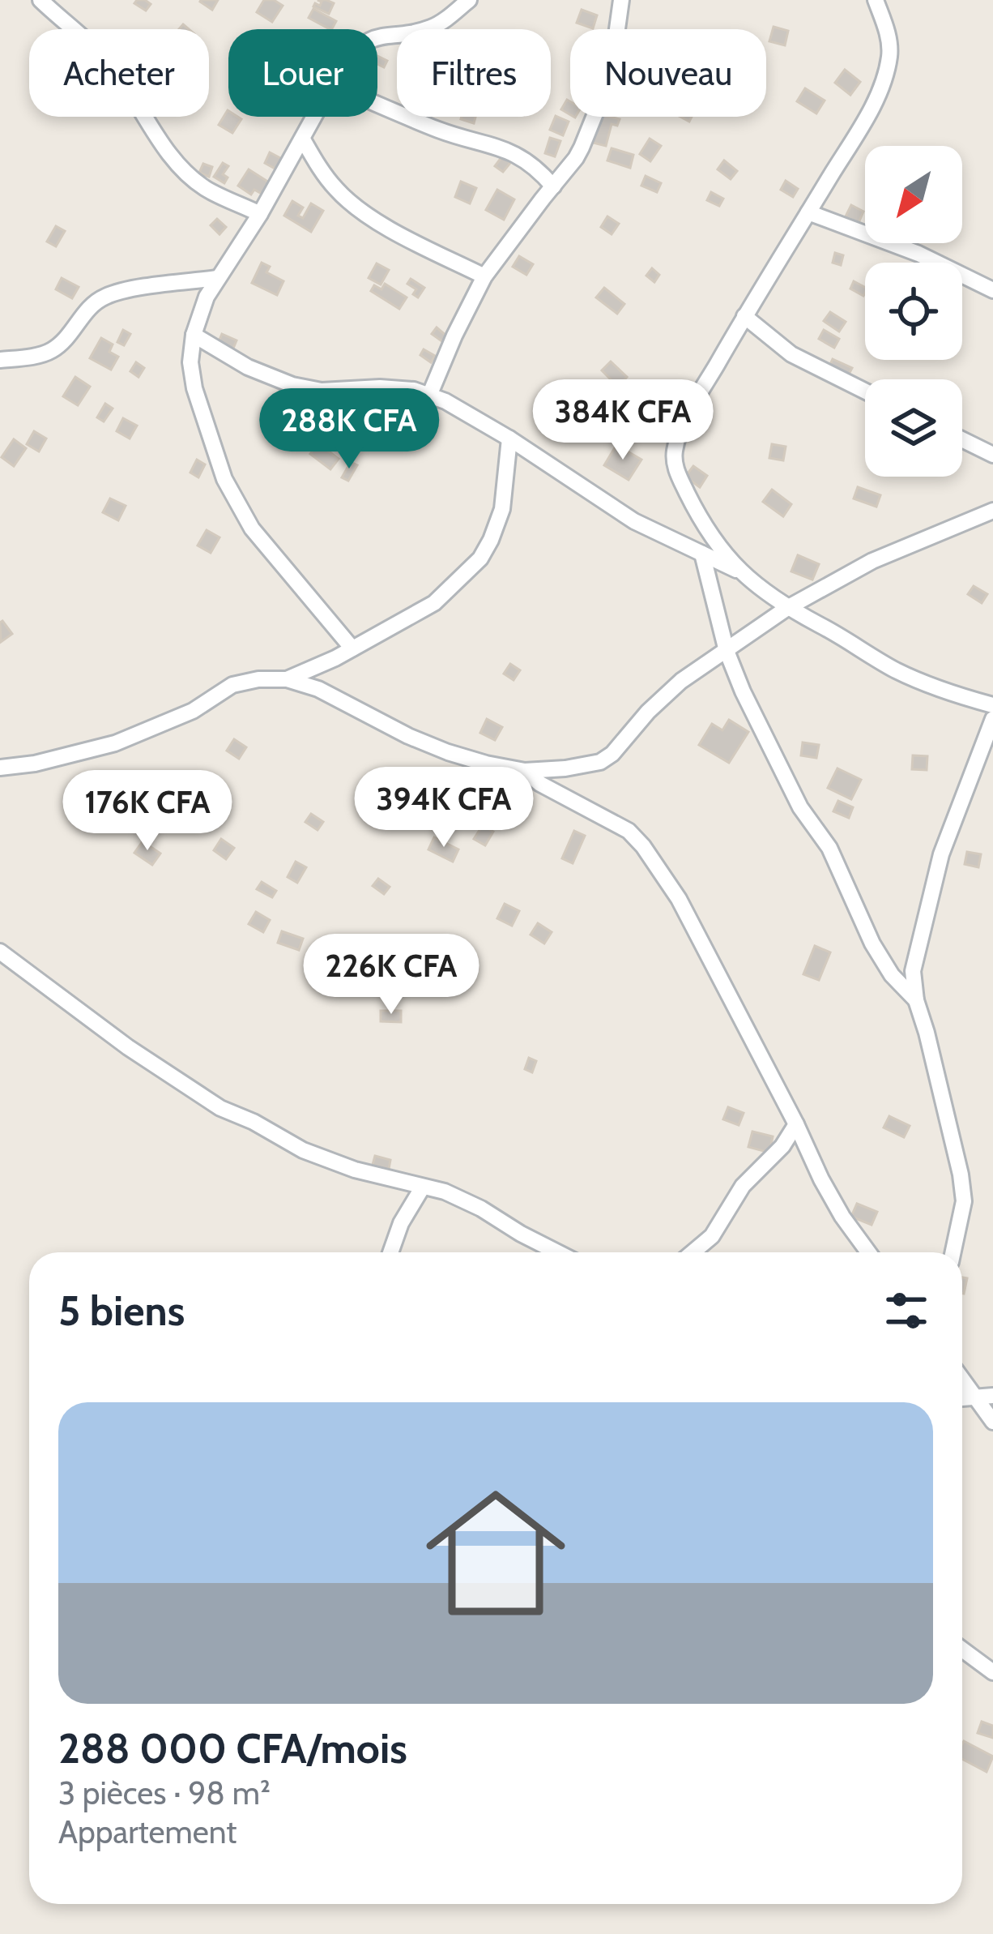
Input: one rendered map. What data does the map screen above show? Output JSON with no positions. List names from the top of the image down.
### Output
{
  "north": "bottom left",
  "page": {
    "chip": [
      "Acheter",
      "Louer",
      "Filtres",
      "Nouveau"
    ],
    "price": [
      "384K CFA",
      "288K CFA",
      "394K CFA",
      "176K CFA",
      "226K CFA"
    ],
    "heading": "5 biens",
    "list": [
      {
        "name": "288 000 CFA/mois",
        "note": "3 pièces · 98 m² · Appartement"
      }
    ]
  }
}
